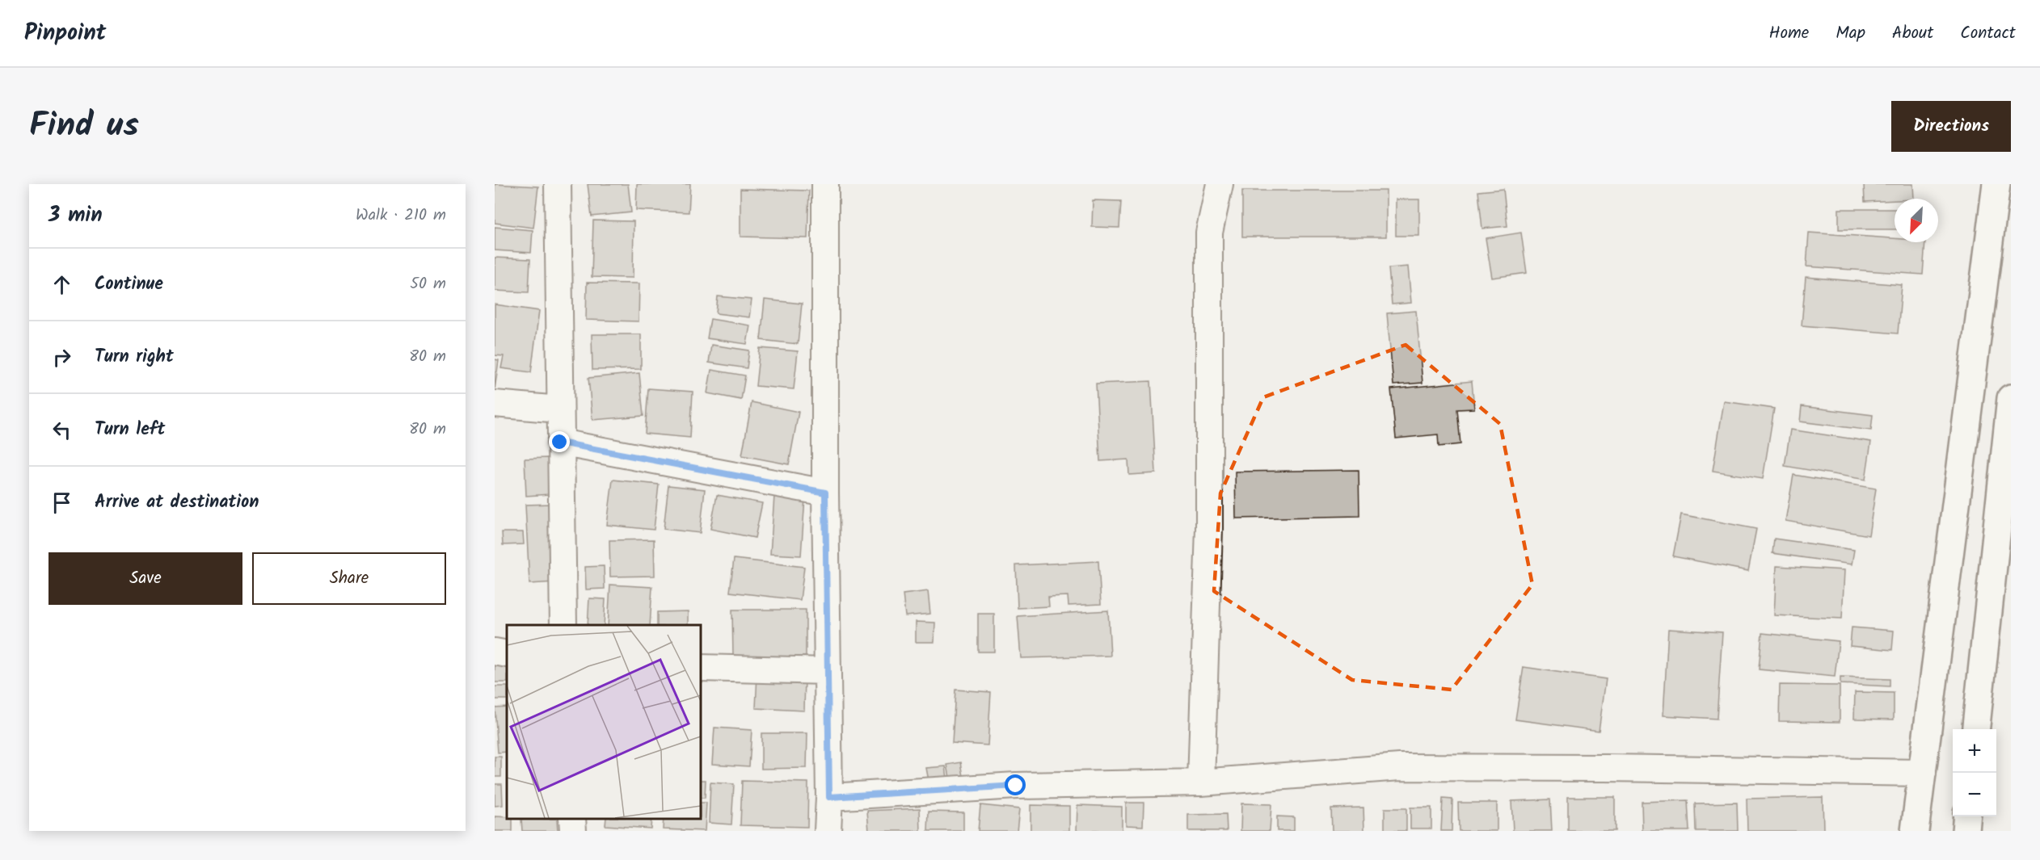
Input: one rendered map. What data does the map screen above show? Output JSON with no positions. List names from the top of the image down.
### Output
{
  "north": "bottom left",
  "page": {
    "header": "Pinpoint",
    "nav": [
      "Home",
      "Map",
      "About",
      "Contact"
    ],
    "title": "Find us",
    "buttons": [
      "Directions",
      ["Save", "Share"]
    ],
    "heading": ["3 min", "Walk · 210 m"],
    "list": [
      ["Continue", "50 m"],
      ["Turn right", "80 m"],
      ["Turn left", "80 m"],
      "Arrive at destination"
    ],
    "map_buttons": ["+", "−"]
  }
}
